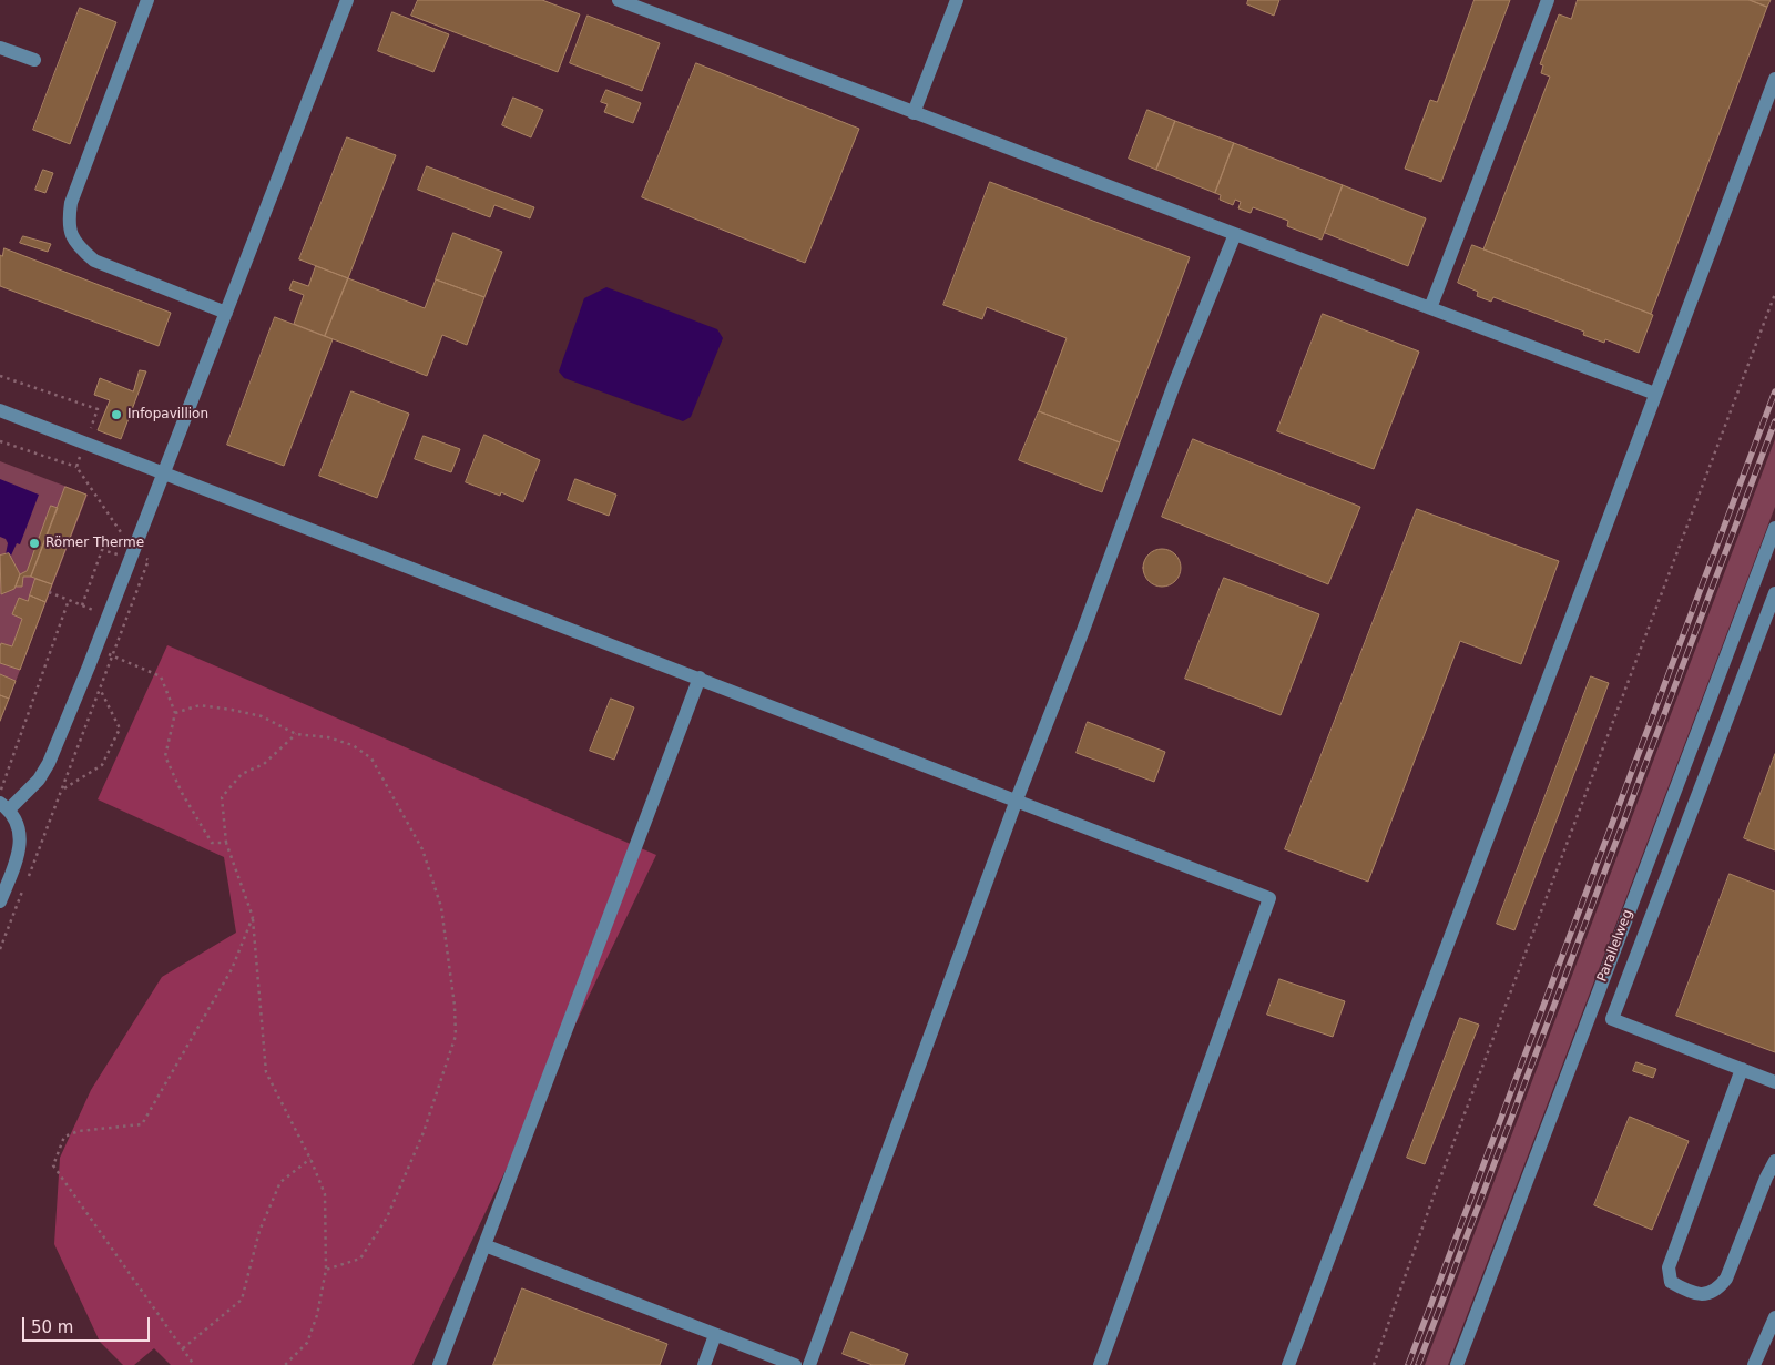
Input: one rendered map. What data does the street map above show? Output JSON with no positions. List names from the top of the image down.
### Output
{
  "streets": {
    "street": ["Parallelweg"]
  },
  "places": ["Infopavillion", "Römer Therme"],
  "scale_bar": "50 m"
}
